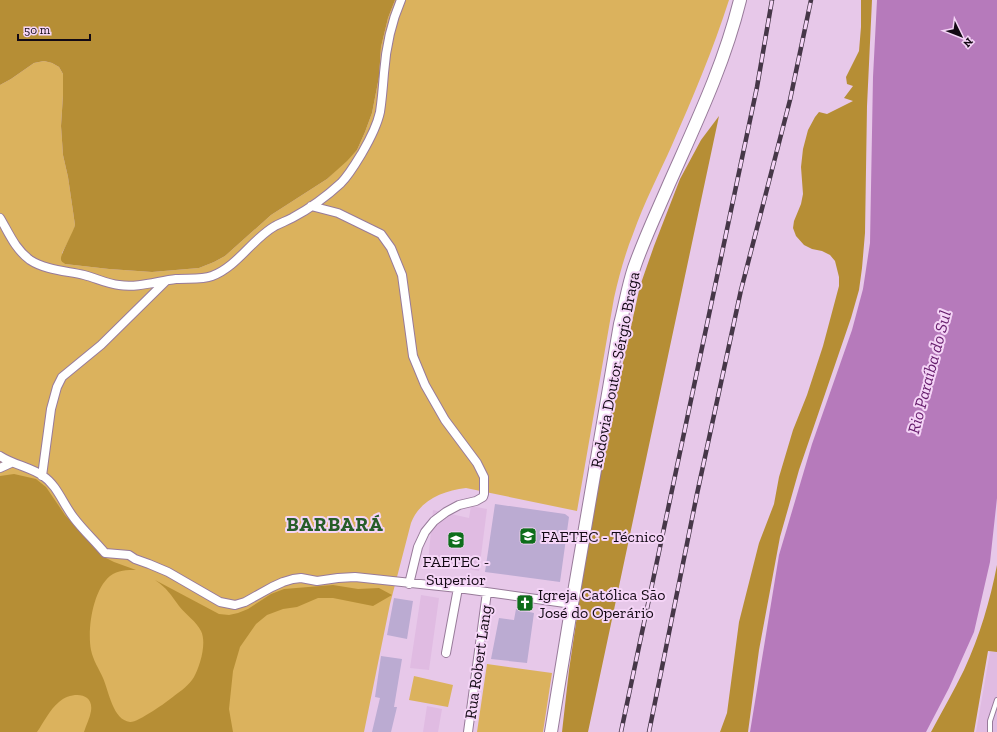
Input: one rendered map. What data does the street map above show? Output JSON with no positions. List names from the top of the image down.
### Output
{
  "streets": {
    "main road": ["Rodovia Doutor Sérgio Braga"],
    "street": ["Rua Robert Lang"]
  },
  "districts": ["BARBARÁ"],
  "water": ["Rio Paraíba do Sul"],
  "places": {
    "school or university": ["FAETEC - Técnico", "FAETEC - Superior"],
    "church": ["Igreja Católica São José do Operário"]
  },
  "scale_bar": "50 m",
  "north": "bottom right"
}
